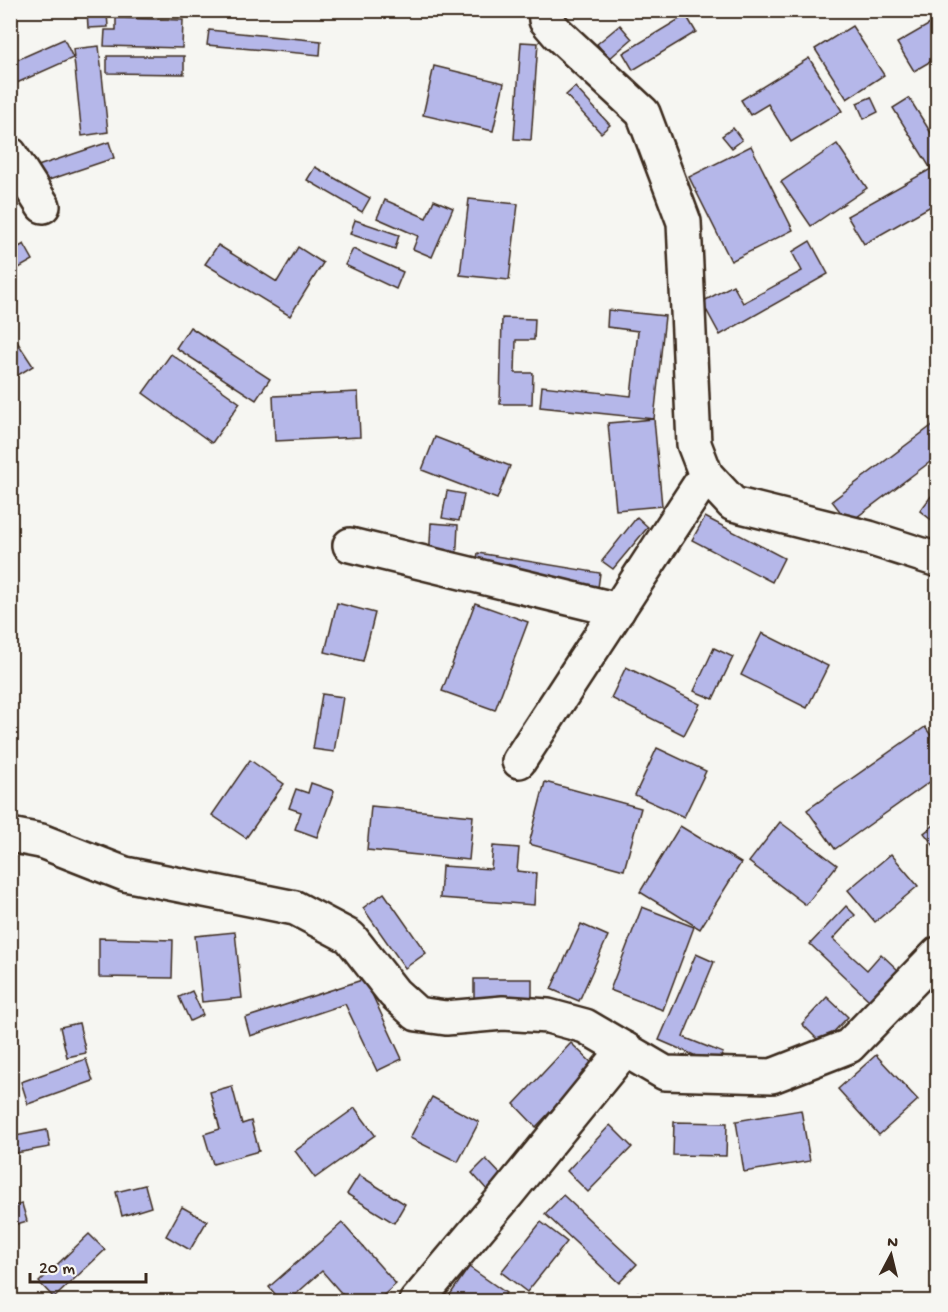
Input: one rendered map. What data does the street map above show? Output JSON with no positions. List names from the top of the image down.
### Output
{
  "scale_bar": "20 m",
  "north": "top"
}
